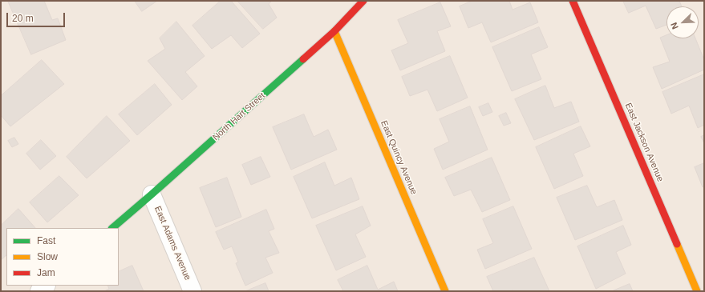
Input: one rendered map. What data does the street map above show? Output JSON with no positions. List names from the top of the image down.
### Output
{
  "streets": {
    "street": [
      "North Hart Street",
      "East Jackson Avenue",
      "East Quincy Avenue",
      "East Adams Avenue"
    ]
  },
  "crossings": [
    ["North Hart Street", "East Quincy Avenue"],
    ["North Hart Street", "East Adams Avenue"]
  ],
  "legend": ["Fast", "Slow", "Jam"],
  "scale_bar": "20 m",
  "north": "bottom left"
}
